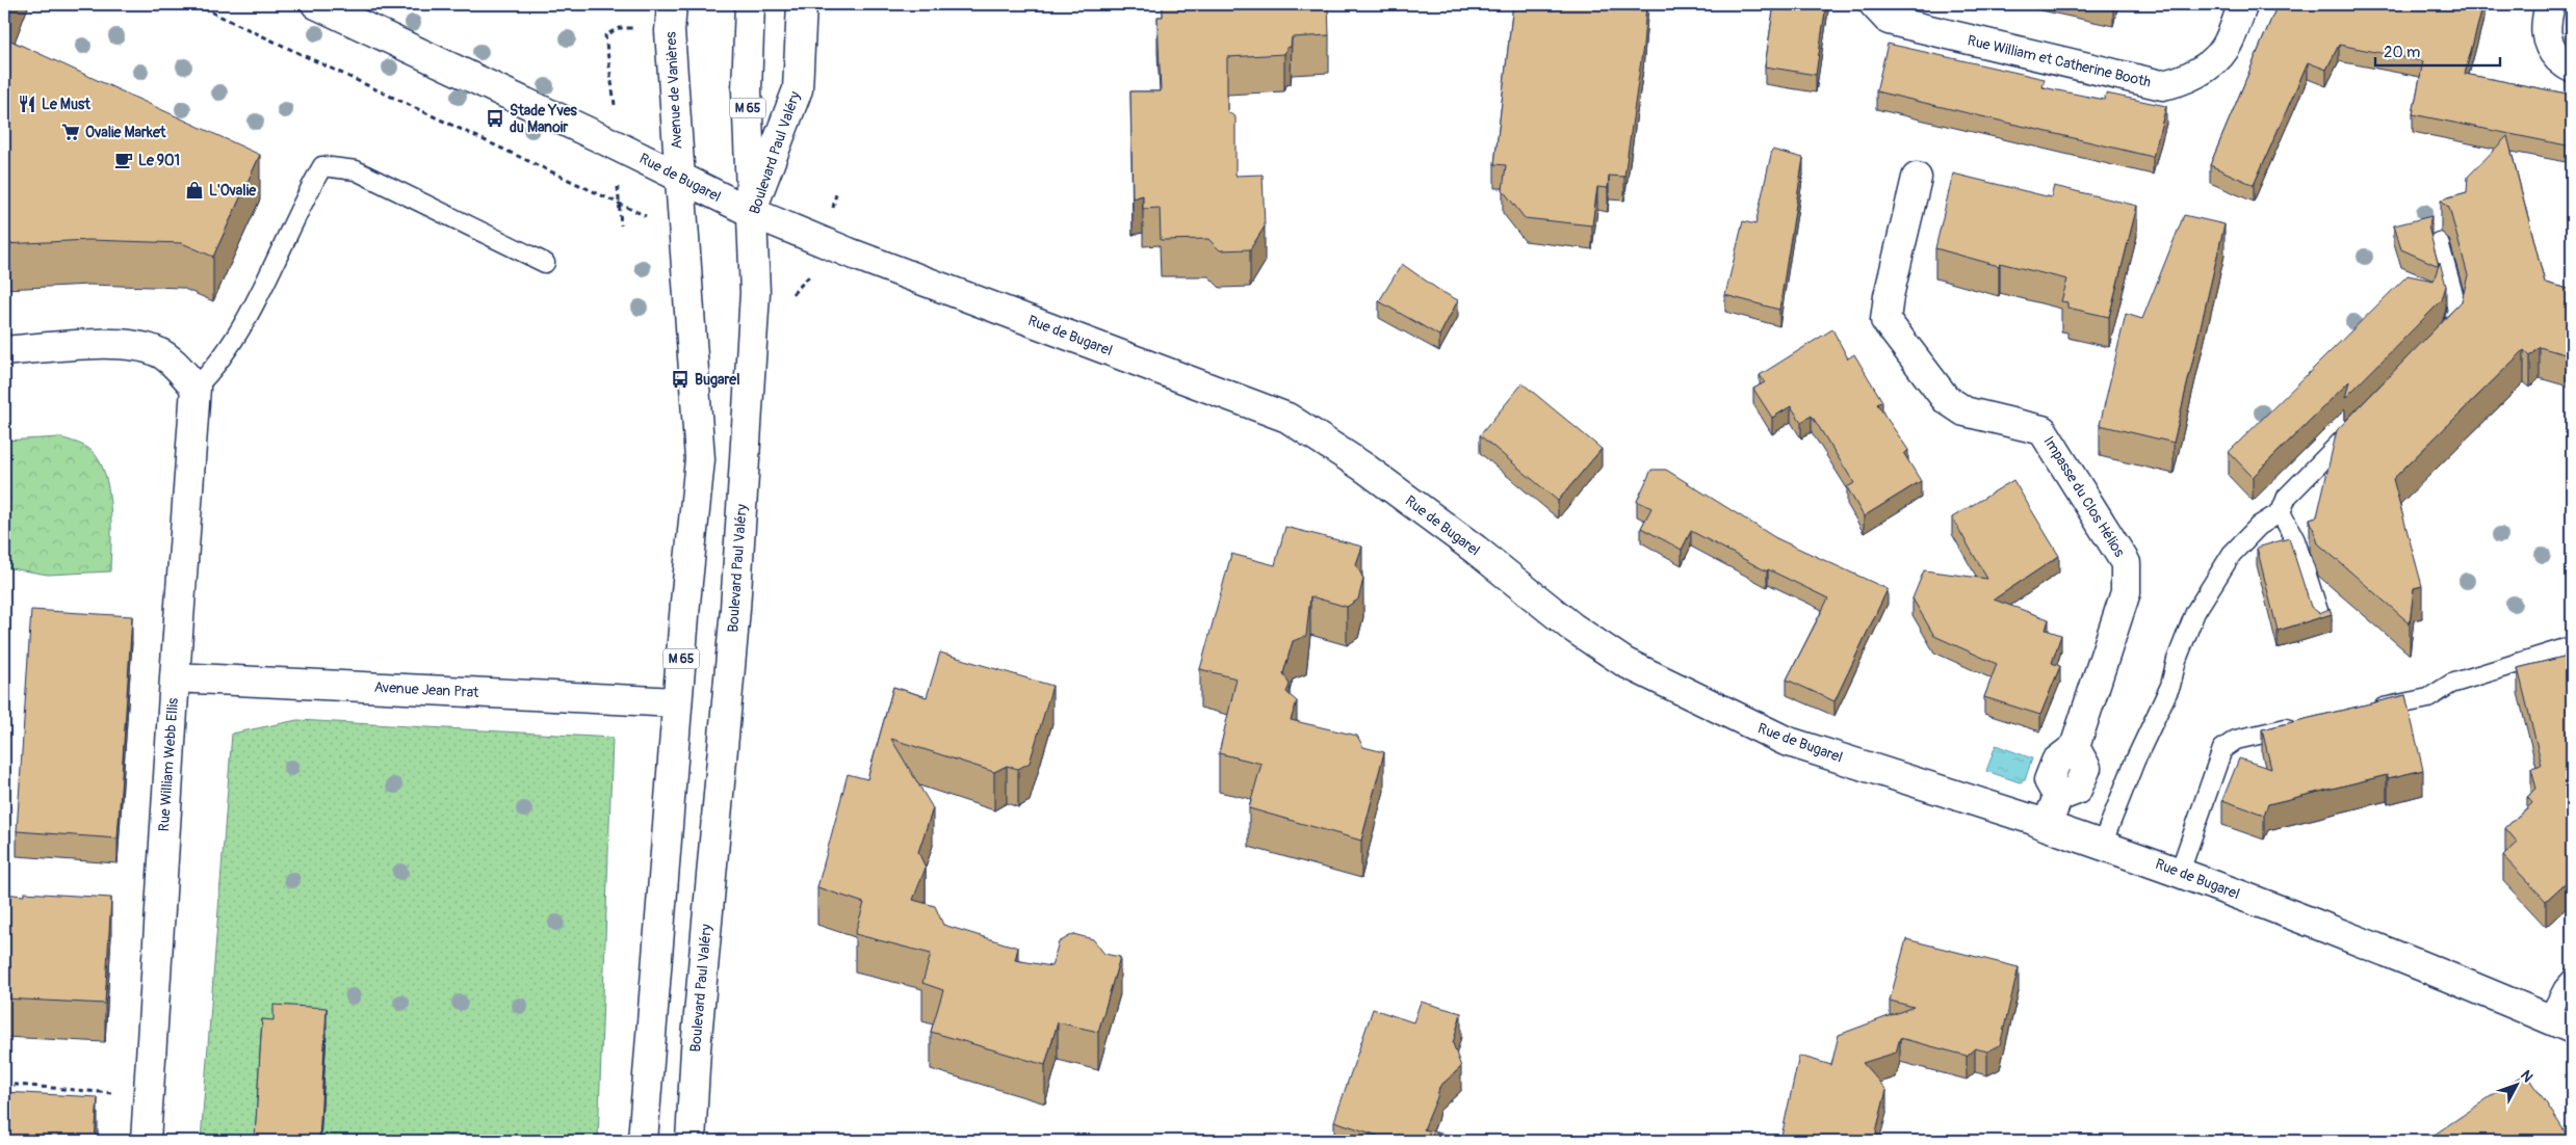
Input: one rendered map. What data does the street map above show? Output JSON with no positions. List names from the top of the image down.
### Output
{
  "streets": {
    "street": [
      "Rue William et Catherine Booth",
      "Avenue de Vanières",
      "M 65",
      "Boulevard Paul Valéry",
      "Rue de Bugarel",
      "Impasse du Clos Hélios",
      "Avenue Jean Prat",
      "Rue William Webb Ellis"
    ]
  },
  "crossings": [
    ["Avenue de Vanières", "M 65"],
    ["Avenue de Vanières", "Rue de Bugarel"],
    ["M 65", "Boulevard Paul Valéry"],
    ["M 65", "Rue de Bugarel"],
    ["M 65", "Avenue Jean Prat"],
    ["Boulevard Paul Valéry", "Rue de Bugarel"],
    ["Rue de Bugarel", "Impasse du Clos Hélios"],
    ["Avenue Jean Prat", "Rue William Webb Ellis"]
  ],
  "places": {
    "restaurant": ["Le Must"],
    "bus stop": ["Stade Yves du Manoir", "Bugarel"],
    "supermarket": ["Ovalie Market"],
    "cafe": ["Le 901"],
    "shop": ["L'Ovalie"]
  },
  "scale_bar": "20 m",
  "north": "top right"
}
